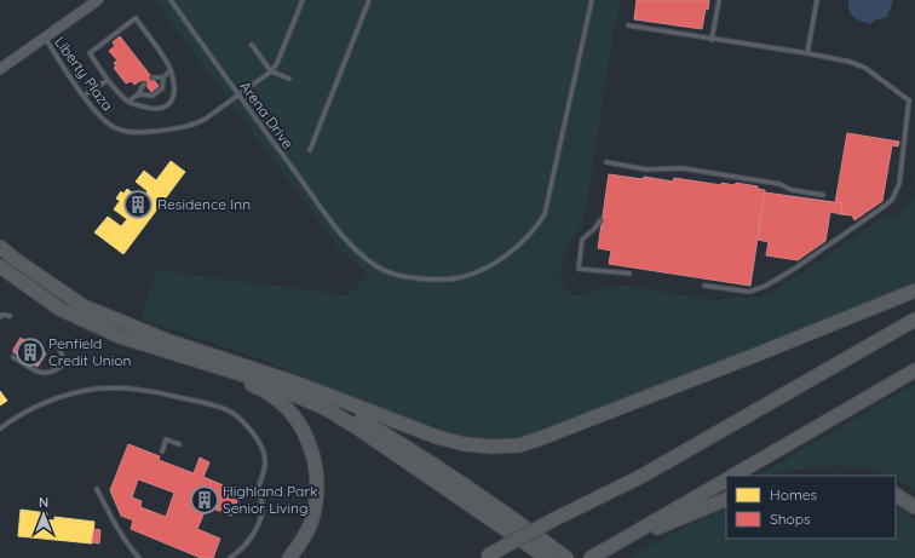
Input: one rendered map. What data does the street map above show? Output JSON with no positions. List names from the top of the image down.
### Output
{
  "streets": {
    "lane": ["Liberty Plaza", "Arena Drive"]
  },
  "crossings": [
    ["Liberty Plaza", "Arena Drive"]
  ],
  "places": {
    "building": ["Residence Inn", "Penfield Credit Union", "Highland Park Senior Living"]
  },
  "legend": ["Homes", "Shops"],
  "north": "top"
}
